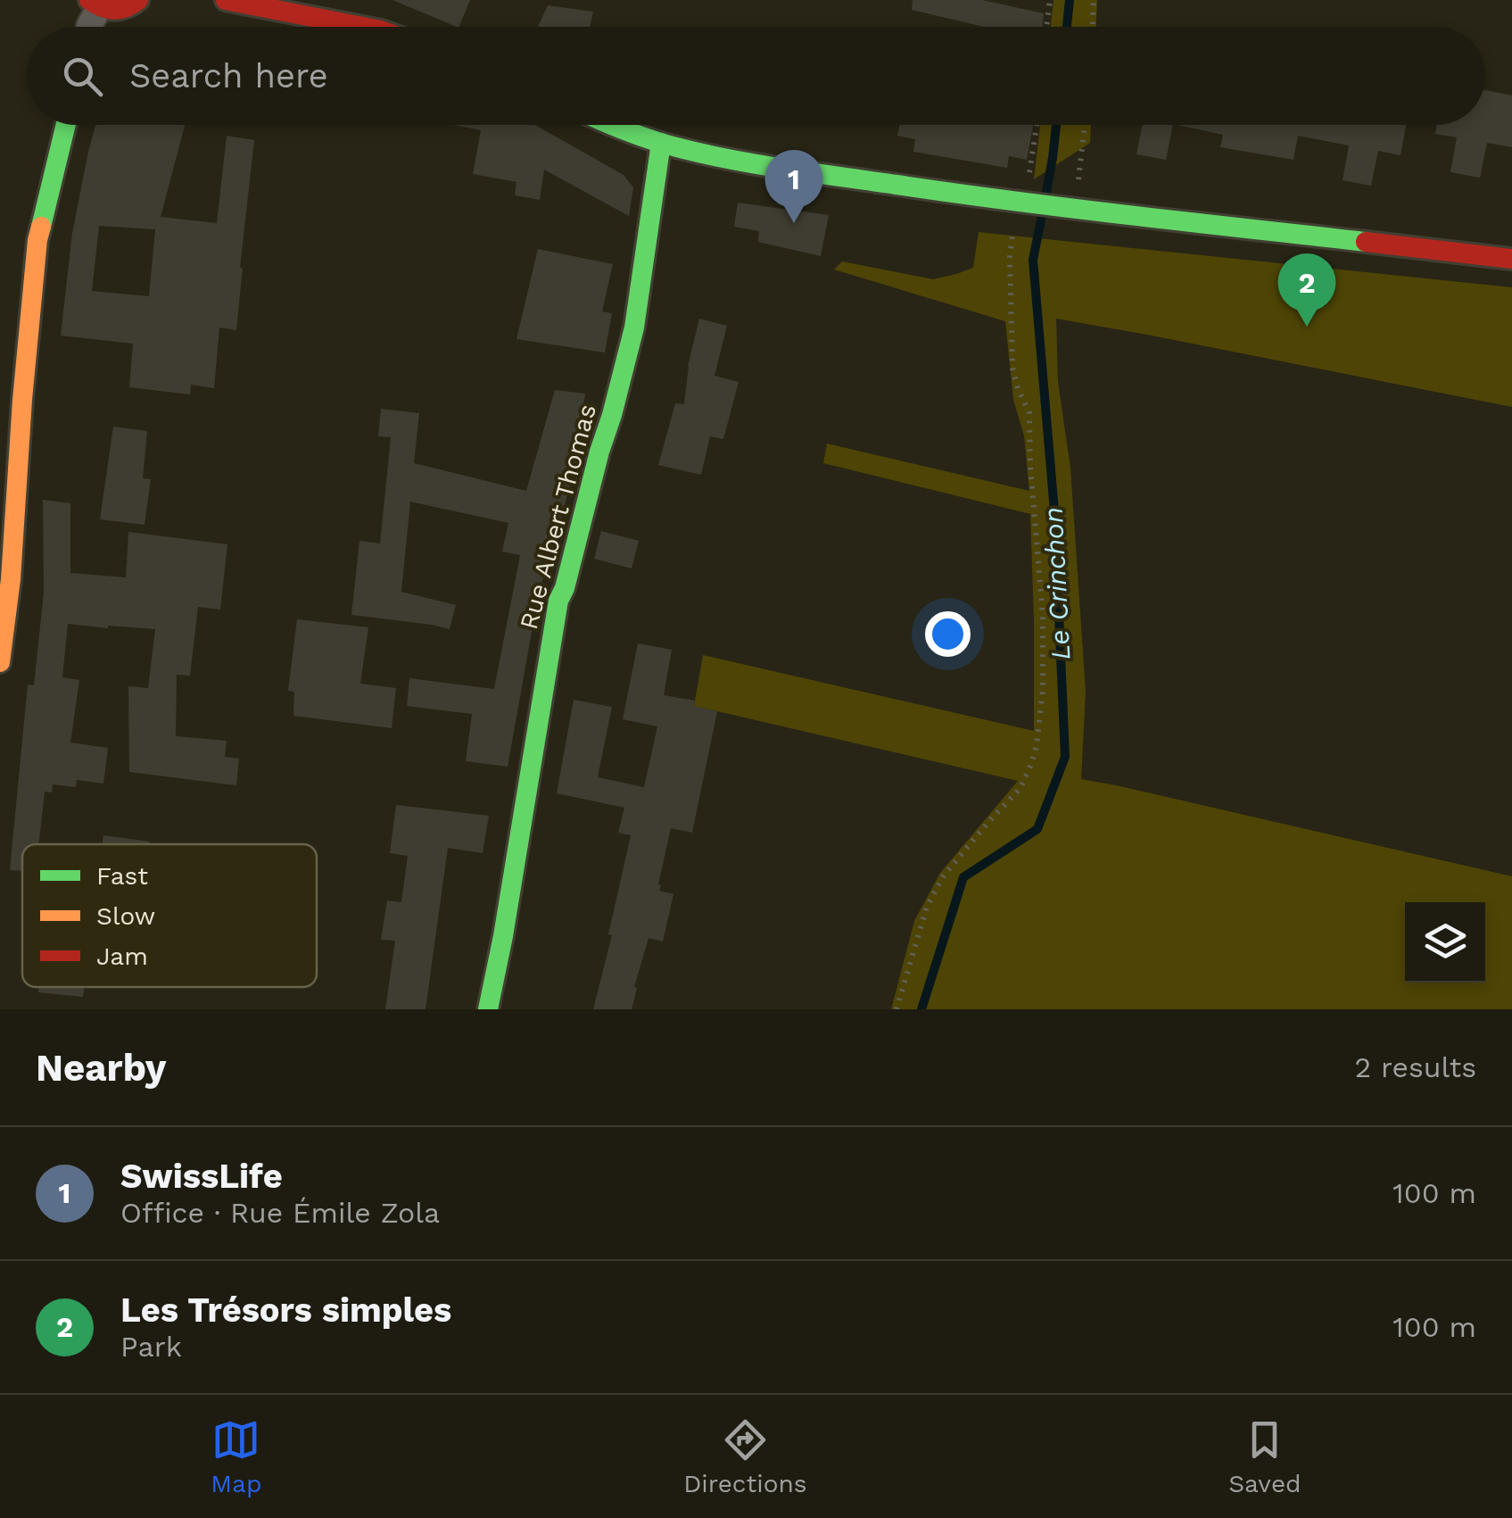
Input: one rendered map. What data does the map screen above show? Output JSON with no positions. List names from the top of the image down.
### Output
{
  "streets": {
    "street": ["Rue Albert Thomas"]
  },
  "water": ["Le Crinchon"],
  "legend": ["Fast", "Slow", "Jam"],
  "page": {
    "search": "Search here",
    "pins": ["1", "2"],
    "heading": ["Nearby", "2 results"],
    "list": [
      {
        "mark": "1",
        "name": "SwissLife",
        "note": "Office · Rue Émile Zola",
        "value": "100 m"
      },
      {
        "mark": "2",
        "name": "Les Trésors simples",
        "note": "Park",
        "value": "100 m"
      }
    ],
    "nav": ["Map", "Directions", "Saved"]
  }
}
